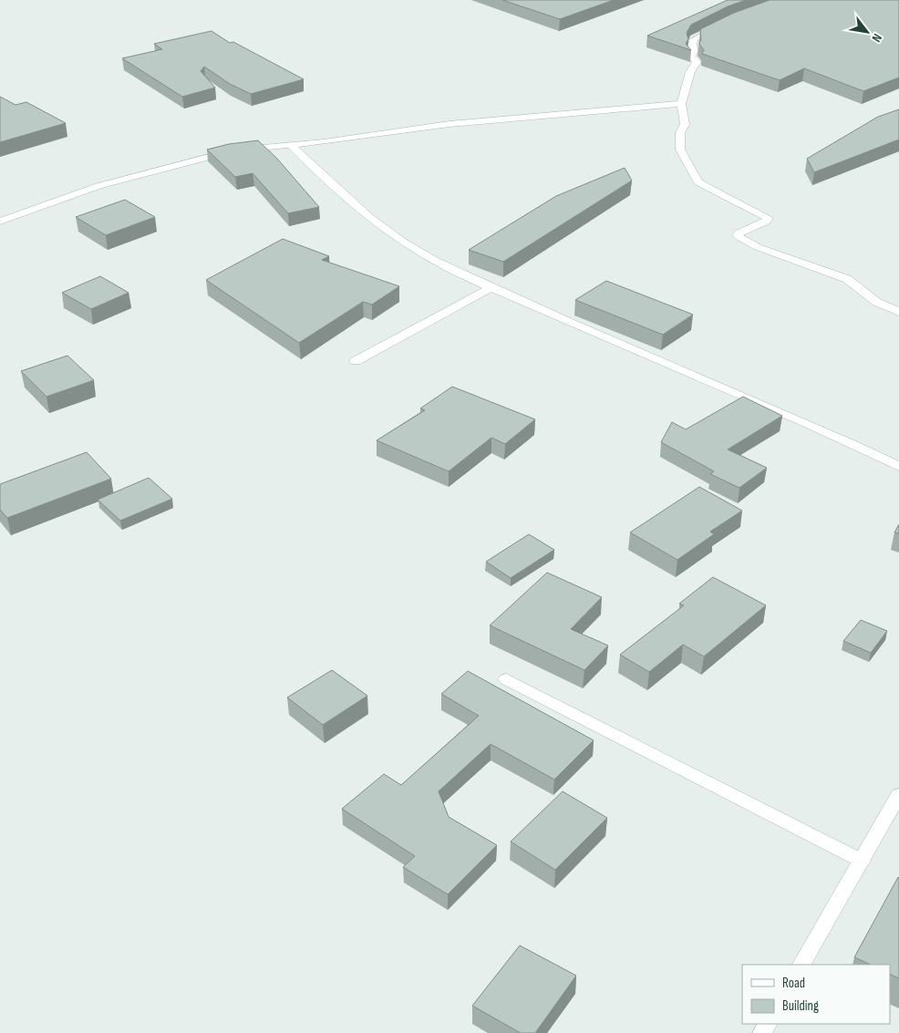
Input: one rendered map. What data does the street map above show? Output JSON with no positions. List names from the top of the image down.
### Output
{
  "legend": ["Road", "Building"],
  "north": "bottom right"
}
